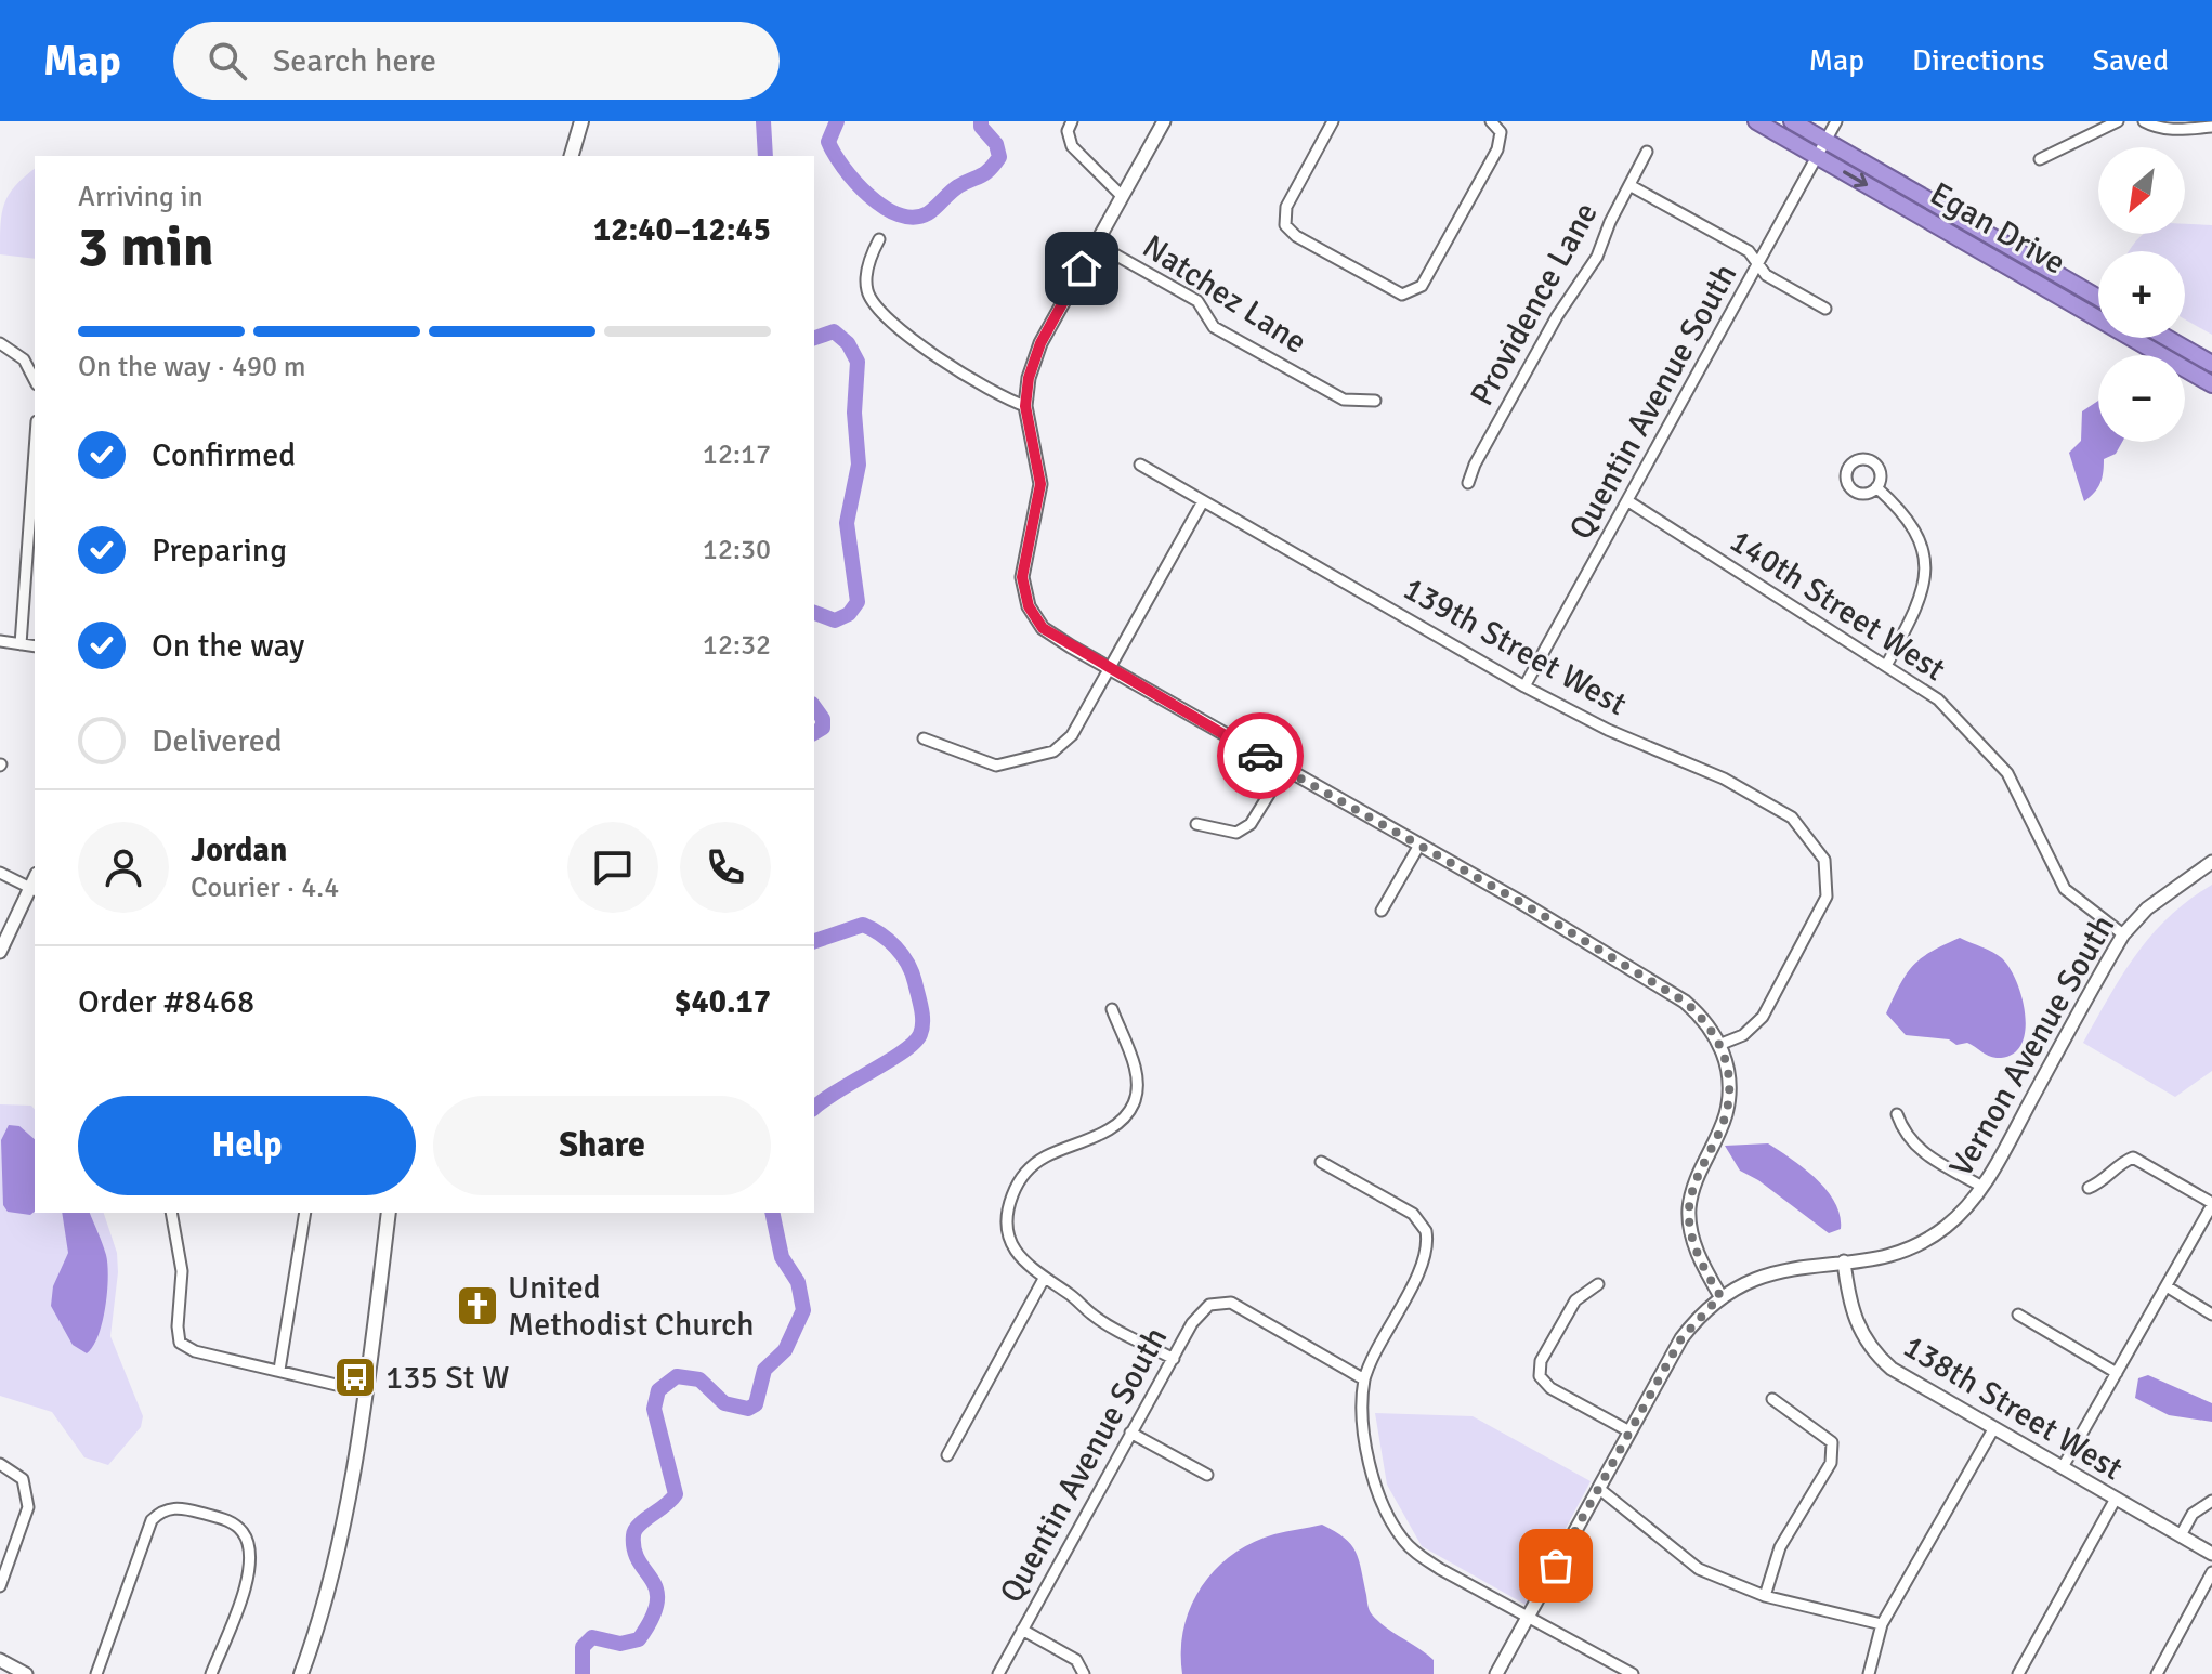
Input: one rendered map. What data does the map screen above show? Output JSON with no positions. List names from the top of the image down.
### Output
{
  "streets": {
    "highway": ["Egan Drive"],
    "street": [
      "Natchez Lane",
      "Providence Lane",
      "Quentin Avenue South",
      "140th Street West",
      "139th Street West",
      "Vernon Avenue South",
      "138th Street West"
    ]
  },
  "crossings": [
    ["Egan Drive", "Quentin Avenue South"],
    ["Quentin Avenue South", "140th Street West"],
    ["Quentin Avenue South", "139th Street West"],
    ["140th Street West", "Vernon Avenue South"],
    ["Vernon Avenue South", "138th Street West"]
  ],
  "places": {
    "church": ["United Methodist Church"],
    "bus stop": ["135 St W"]
  },
  "north": "bottom left",
  "page": {
    "header": "Map",
    "search": "Search here",
    "nav": ["Map", "Directions", "Saved"],
    "map_buttons": ["+", "−"],
    "heading": ["3 min", "Arriving in", "12:40–12:45"],
    "panel": [
      "Jordan",
      "Courier · 4.4",
      "Order #8468",
      "$40.17"
    ],
    "bar": "On the way · 490 m",
    "list": [
      ["Confirmed", "12:17"],
      ["Preparing", "12:30"],
      ["On the way", "12:32"],
      "Delivered"
    ],
    "buttons": ["Help", "Share"]
  }
}
